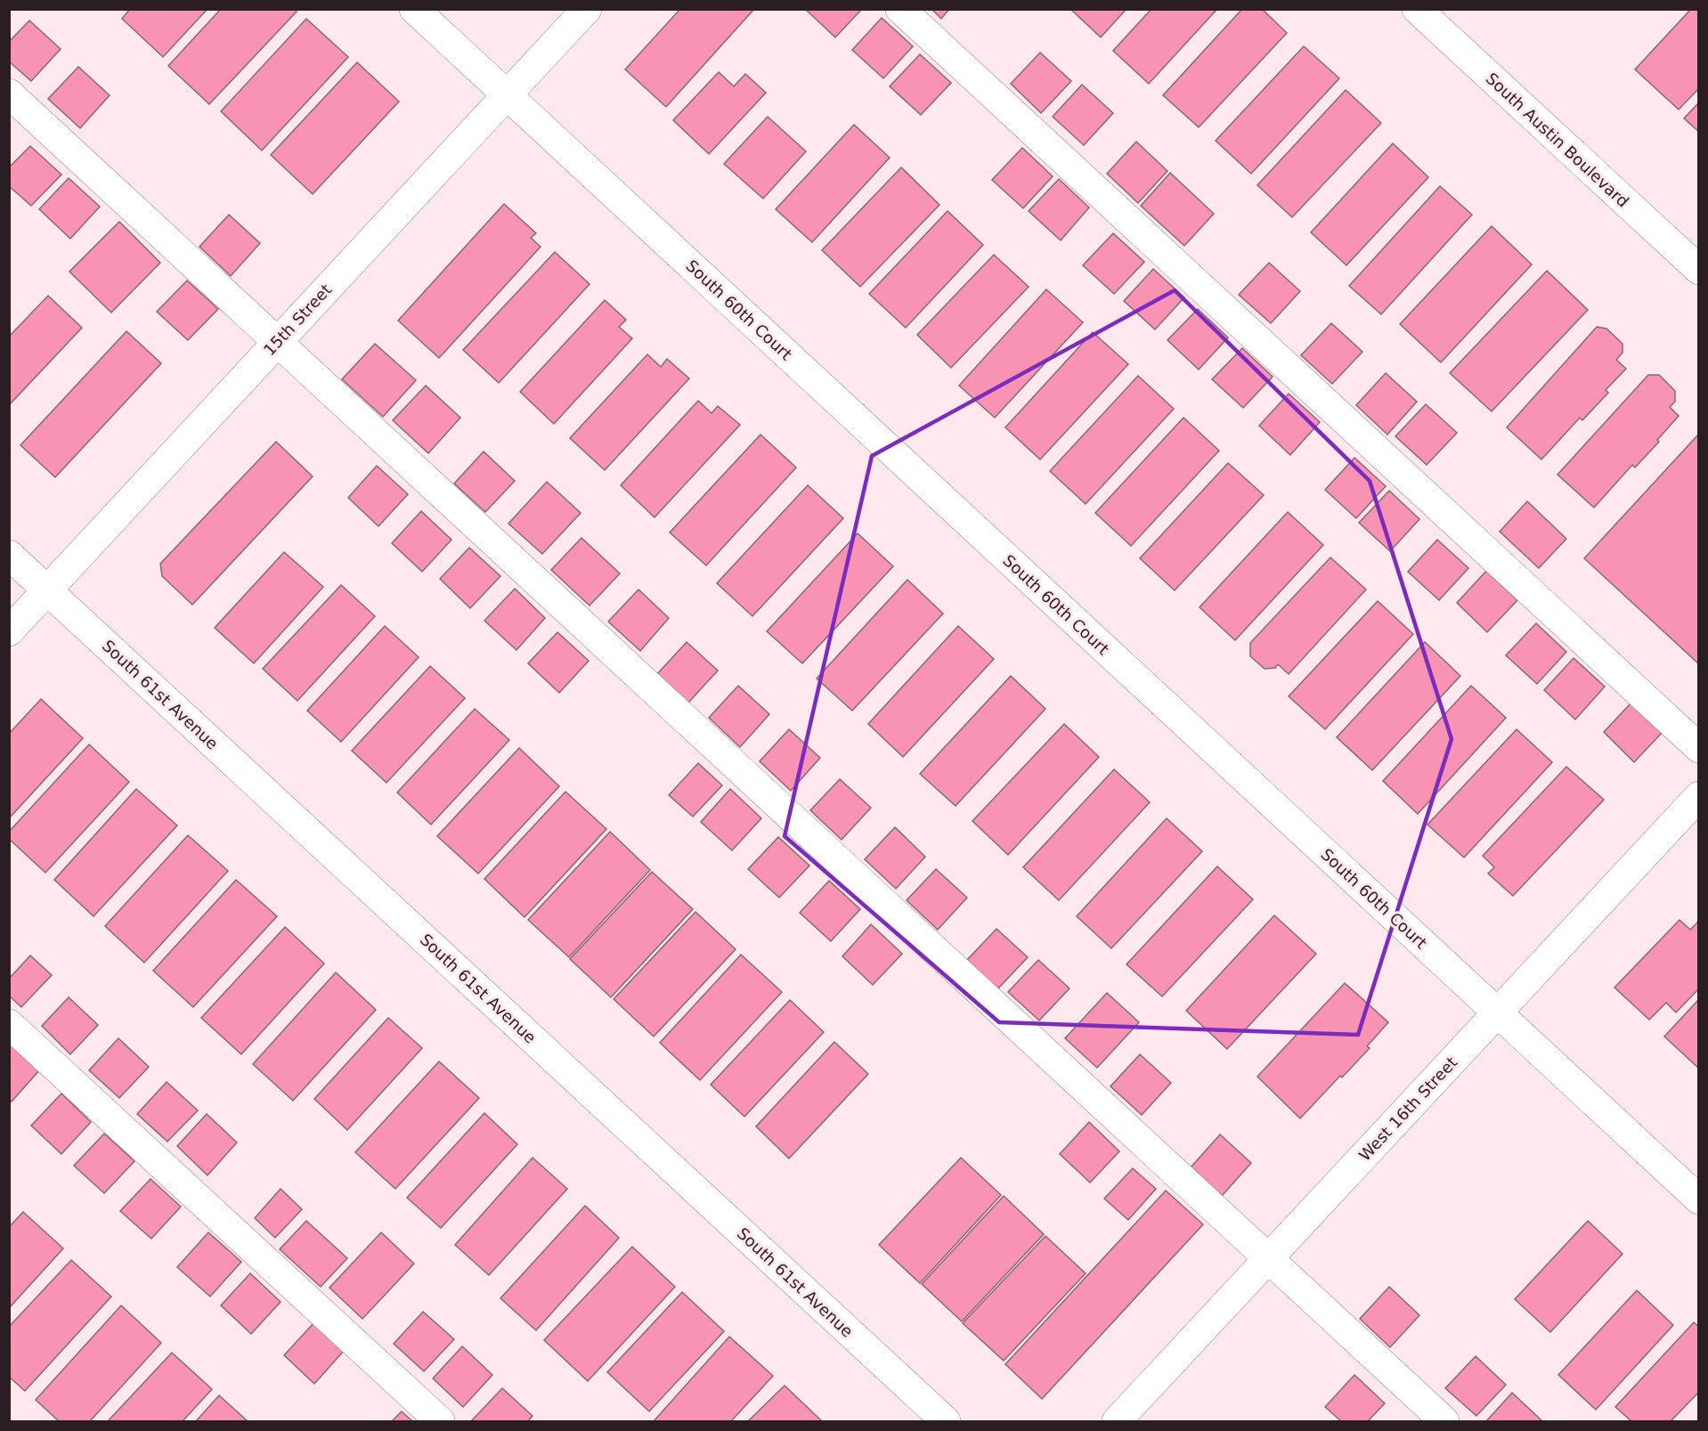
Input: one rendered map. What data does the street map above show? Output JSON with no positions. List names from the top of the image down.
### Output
{
  "streets": {
    "street": [
      "South Austin Boulevard",
      "South 60th Court",
      "15th Street",
      "South 61st Avenue",
      "West 16th Street"
    ]
  },
  "crossings": [
    ["South 60th Court", "15th Street"],
    ["South 60th Court", "West 16th Street"],
    ["15th Street", "South 61st Avenue"]
  ]
}
